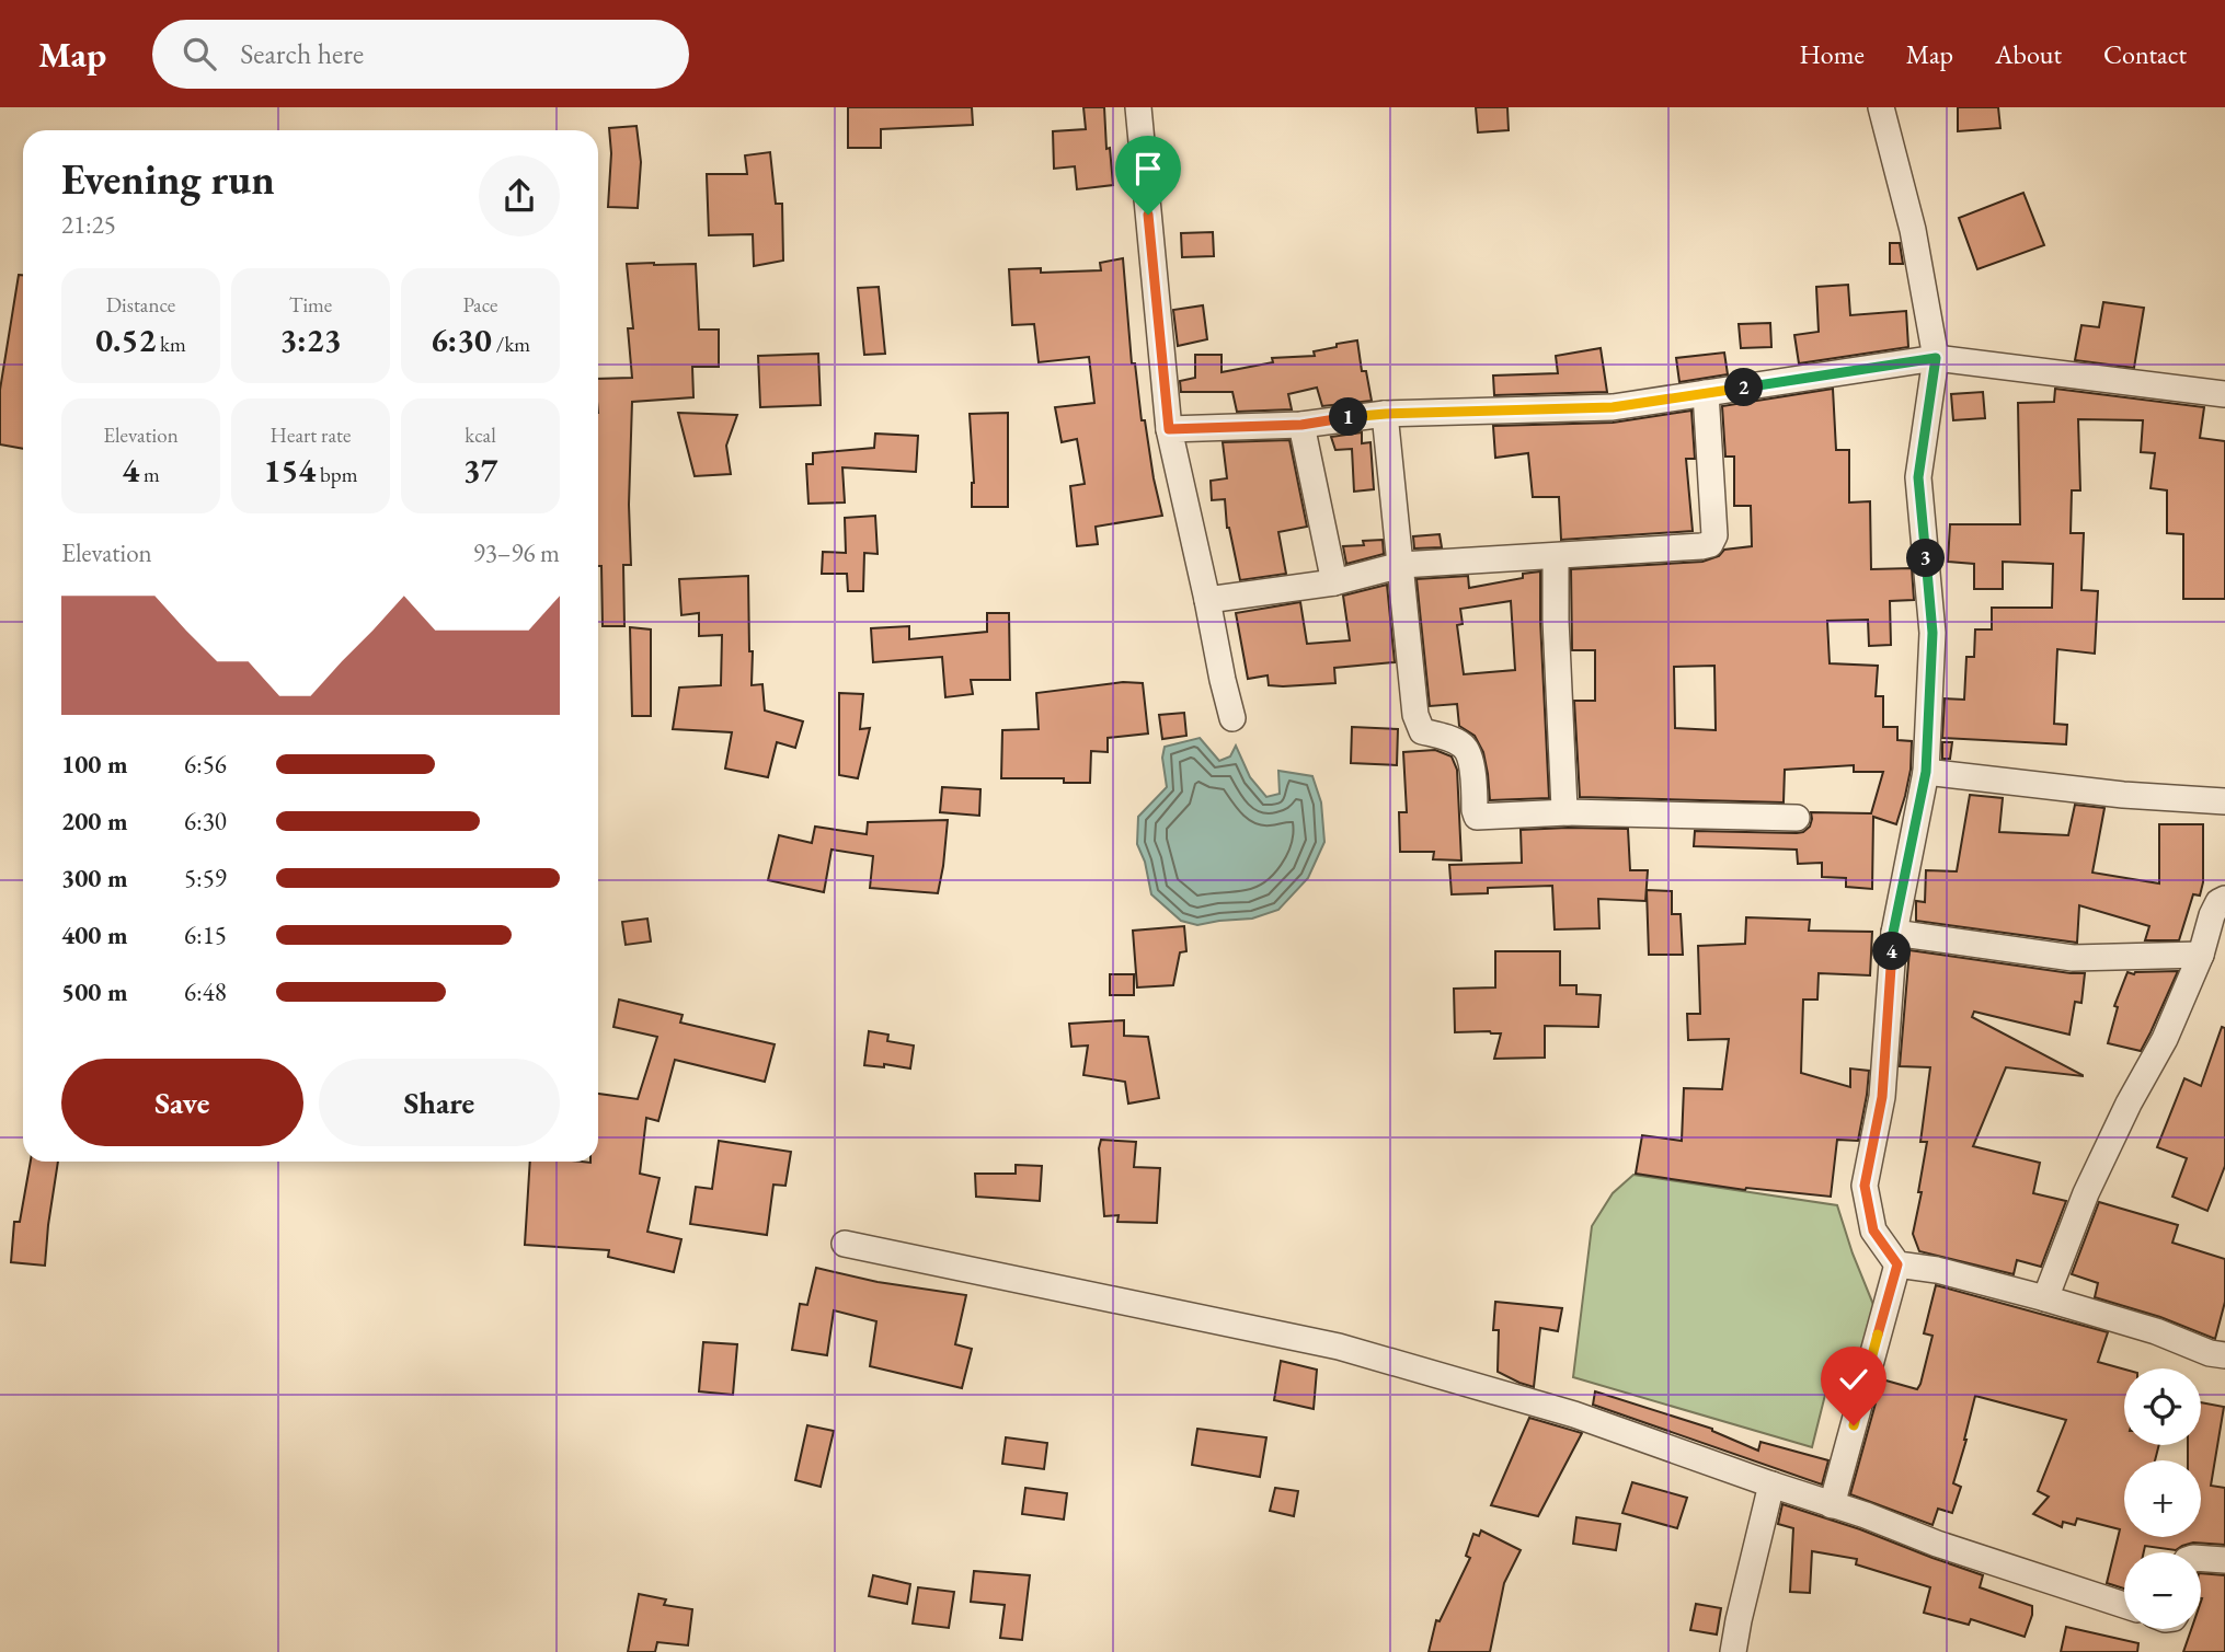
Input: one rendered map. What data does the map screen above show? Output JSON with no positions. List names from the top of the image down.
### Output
{
  "page": {
    "header": "Map",
    "search": "Search here",
    "nav": [
      "Home",
      "Map",
      "About",
      "Contact"
    ],
    "heading": ["Evening run", "21:25"],
    "stats": [
      ["Distance", "0.52 km"],
      ["Time", "3:23"],
      ["Pace", "6:30 /km"],
      ["Elevation", "4 m"],
      ["Heart rate", "154 bpm"],
      ["kcal", "37"]
    ],
    "pins": [
      "2",
      "1",
      "3",
      "4"
    ],
    "chart": ["Elevation", "93–96 m"],
    "list": [
      {
        "name": "100 m",
        "note": "6:56"
      },
      {
        "name": "200 m",
        "note": "6:30"
      },
      {
        "name": "300 m",
        "note": "5:59"
      },
      {
        "name": "400 m",
        "note": "6:15"
      },
      {
        "name": "500 m",
        "note": "6:48"
      }
    ],
    "buttons": ["Save", "Share"],
    "map_buttons": ["+", "−"]
  }
}
